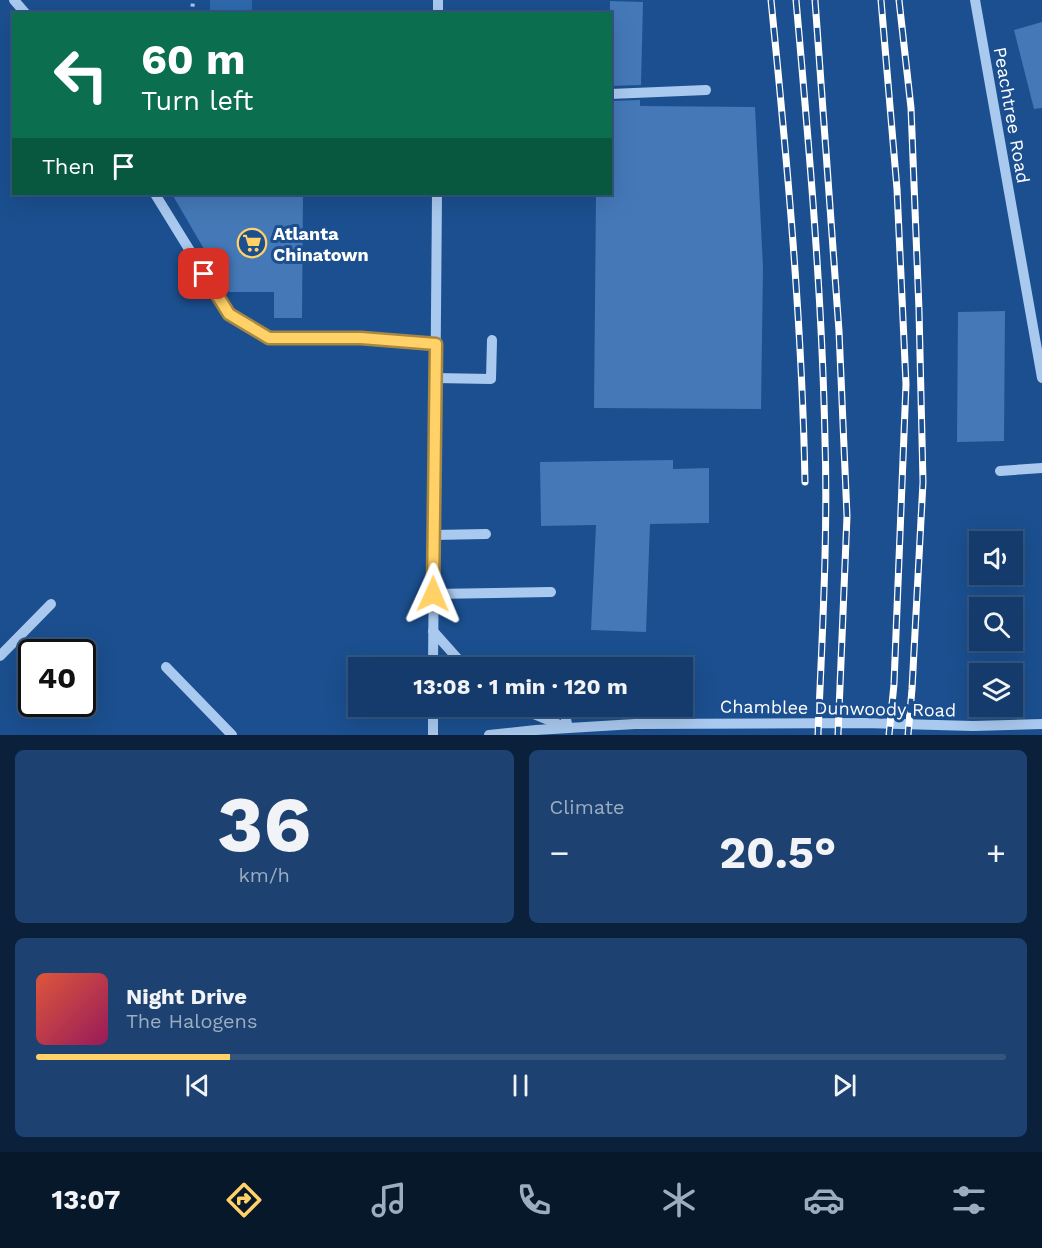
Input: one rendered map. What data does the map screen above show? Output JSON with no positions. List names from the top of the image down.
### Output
{
  "streets": {
    "street": ["Peachtree Road", "Chamblee Dunwoody Road"]
  },
  "places": {
    "supermarket": ["Atlanta Chinatown"]
  },
  "page": {
    "turn": ["60 m", "Turn left"],
    "then": "Then",
    "limit": "40",
    "trip": "13:08 · 1 min · 120 m",
    "tile": [
      ["36", "km/h"],
      "Climate"
    ],
    "heat": ["−", "20.5°", "+"],
    "song": ["Night Drive", "The Halogens"],
    "tabs": "13:07"
  }
}
